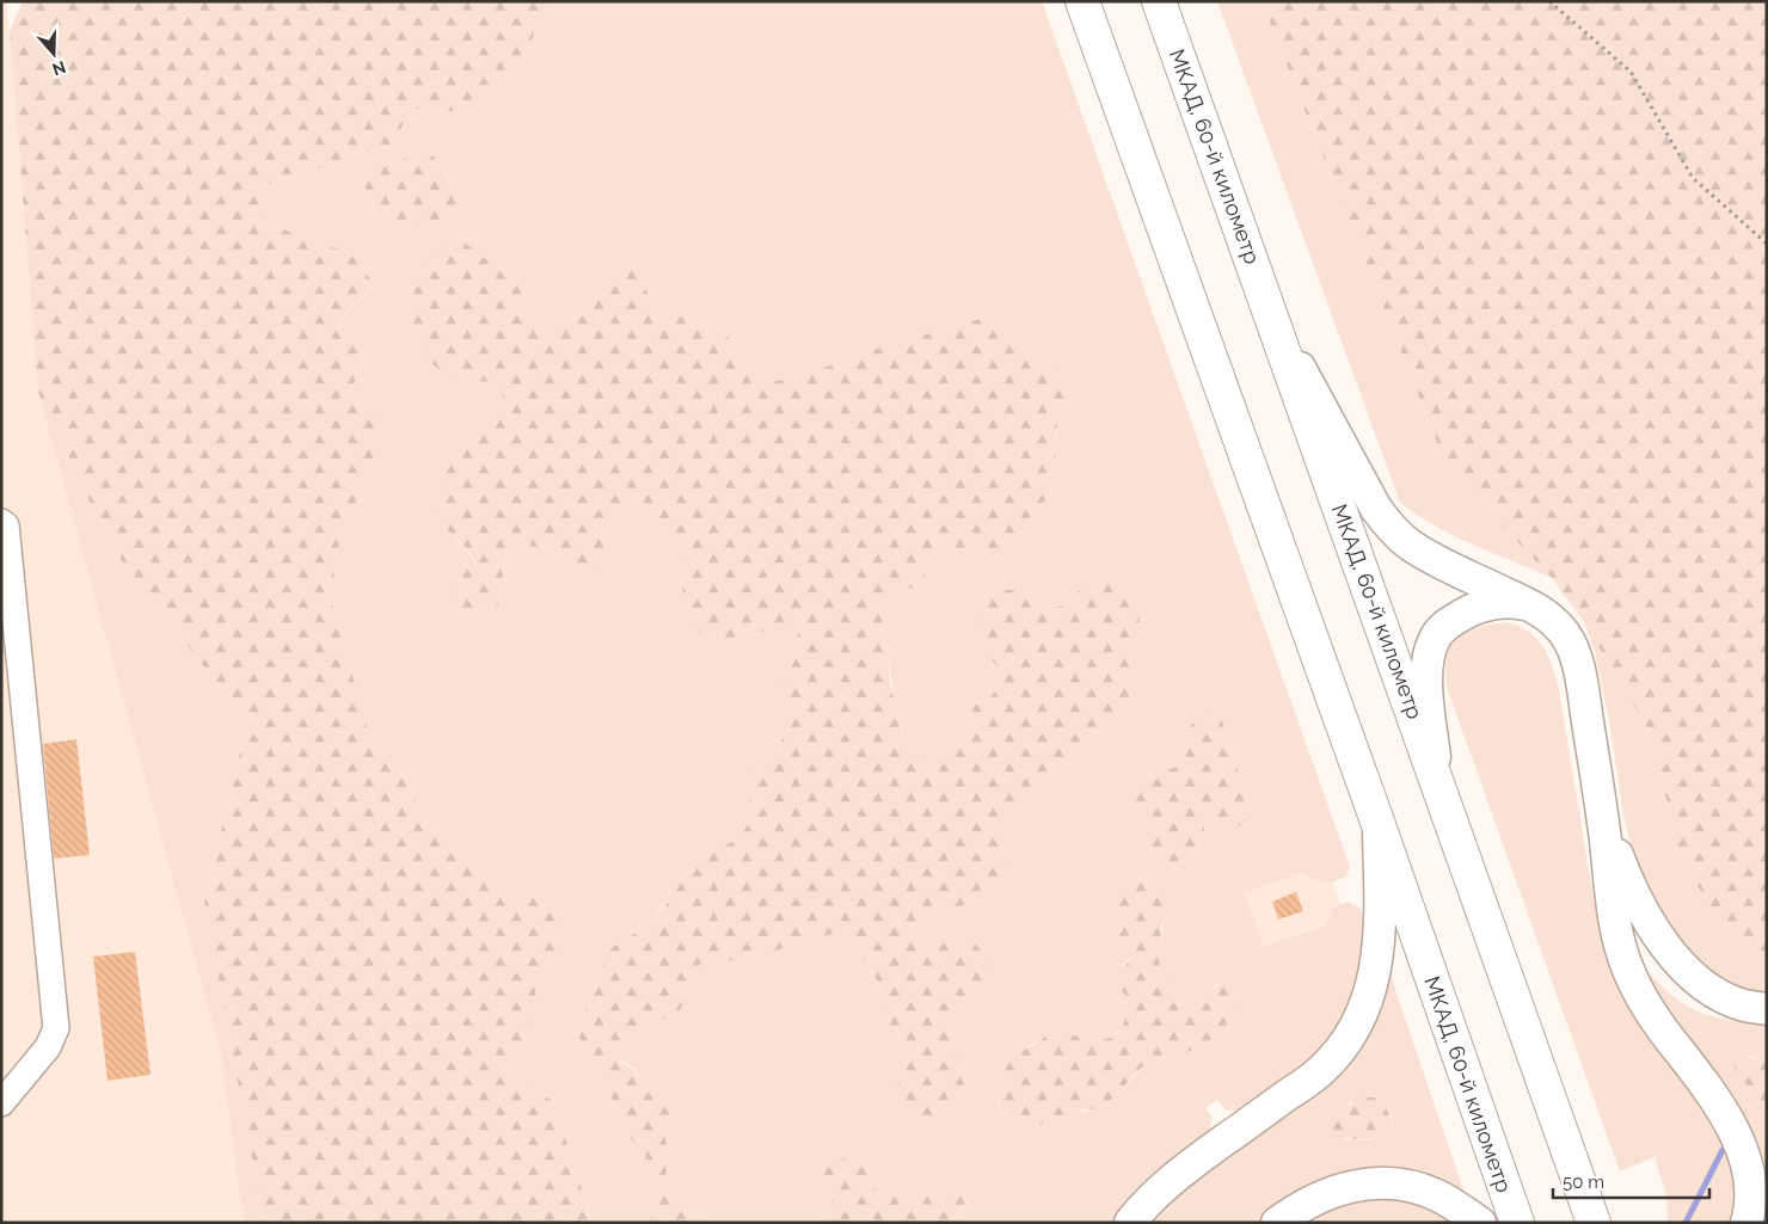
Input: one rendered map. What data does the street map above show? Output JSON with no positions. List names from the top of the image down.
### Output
{
  "streets": {
    "highway": ["МКАД, 60-й километр"]
  },
  "scale_bar": "50 m",
  "north": "bottom"
}
